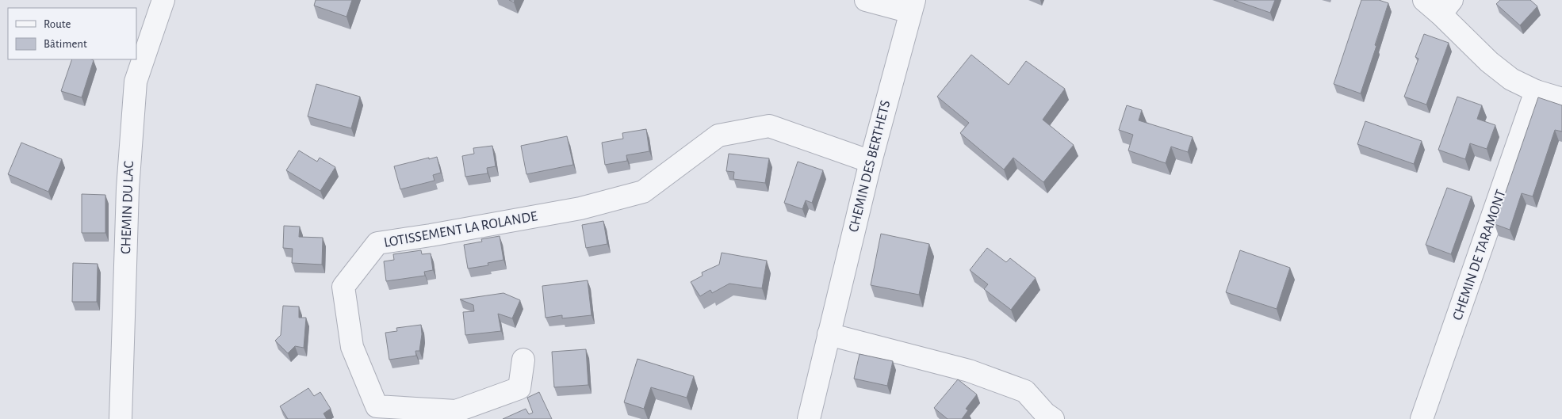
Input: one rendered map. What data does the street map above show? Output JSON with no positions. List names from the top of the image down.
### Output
{
  "streets": {
    "street": [
      "CHEMIN DES BERTHETS",
      "CHEMIN DU LAC",
      "LOTISSEMENT LA ROLANDE",
      "CHEMIN DE TARAMONT"
    ]
  },
  "crossings": [
    ["CHEMIN DES BERTHETS", "LOTISSEMENT LA ROLANDE"]
  ],
  "legend": ["Route", "Bâtiment"]
}
